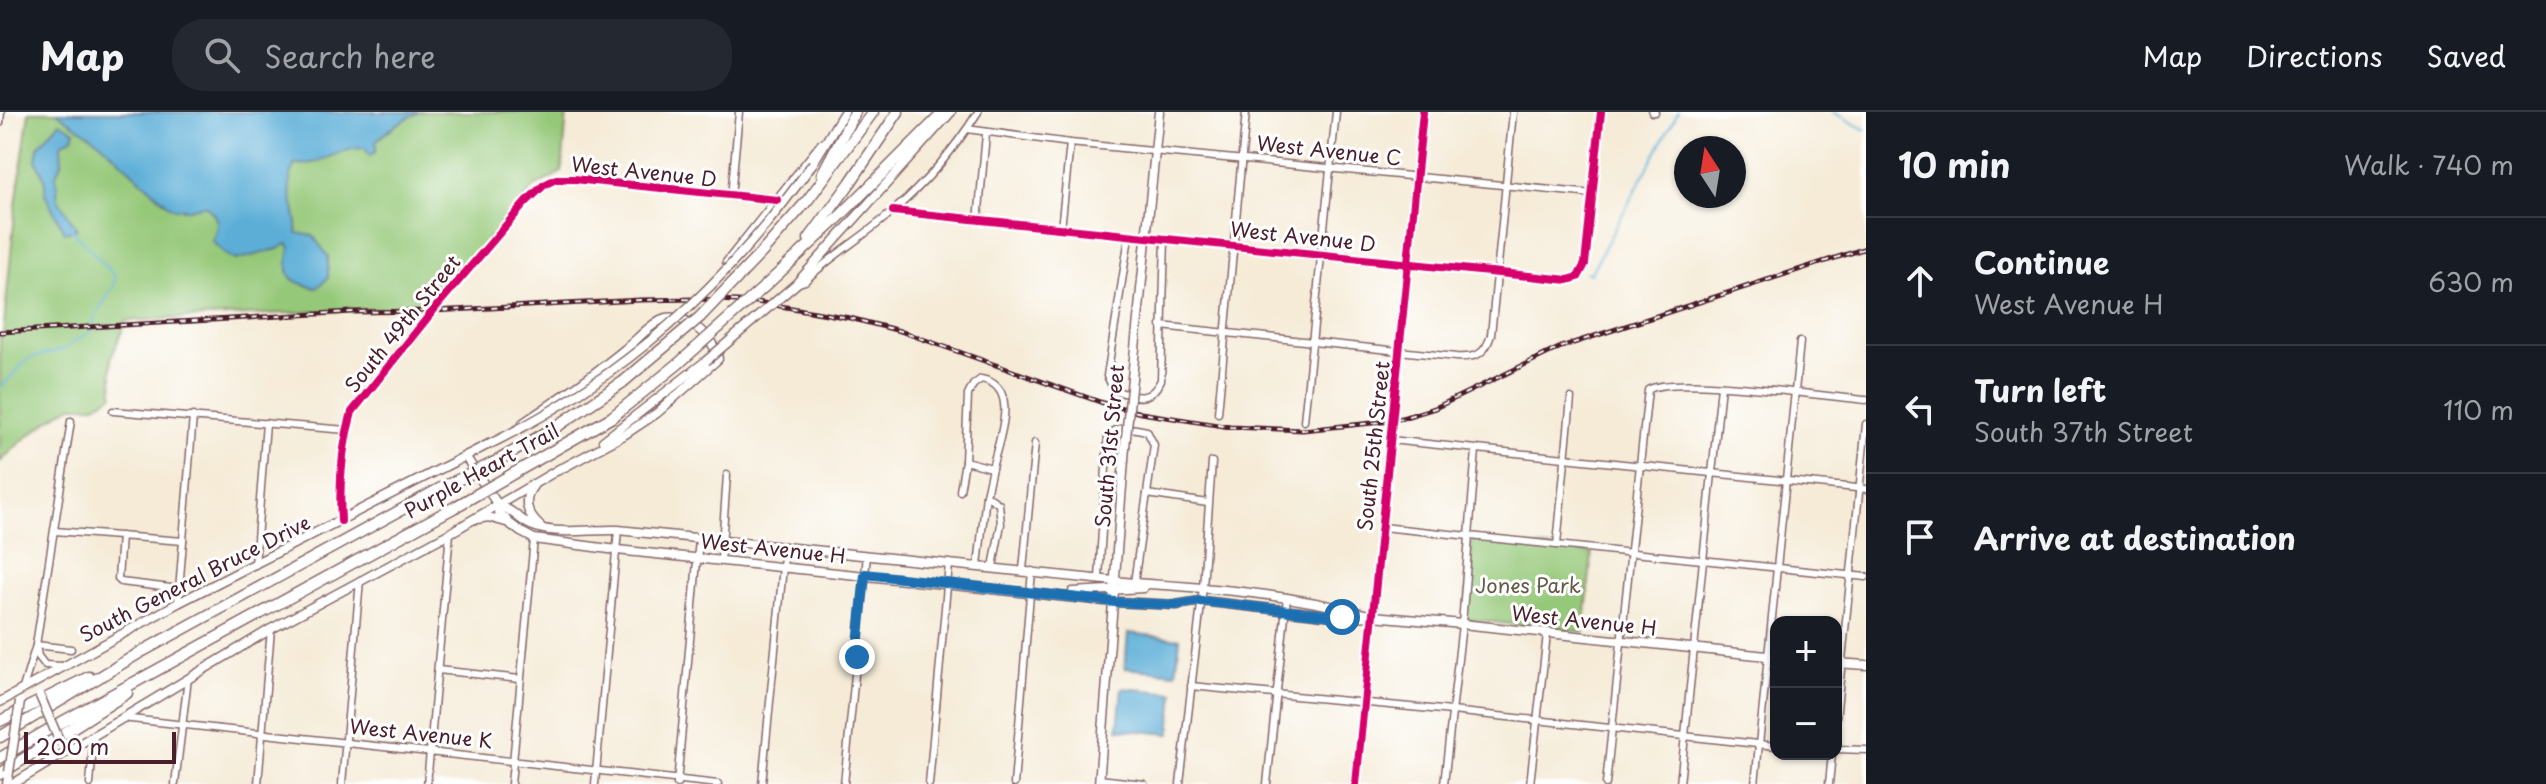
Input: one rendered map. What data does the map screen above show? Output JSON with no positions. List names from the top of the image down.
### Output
{
  "streets": {
    "highway": ["Purple Heart Trail"],
    "main road": [
      "South 31st Street",
      "South 25th Street",
      "West Avenue H",
      "South General Bruce Drive"
    ],
    "street": [
      "West Avenue C",
      "West Avenue D",
      "South 49th Street",
      "West Avenue K"
    ]
  },
  "crossings": [
    ["West Avenue C", "West Avenue D"],
    ["West Avenue C", "South 31st Street"],
    ["West Avenue C", "South 25th Street"],
    ["West Avenue D", "South 49th Street"],
    ["West Avenue D", "South 31st Street"],
    ["West Avenue D", "South 25th Street"],
    ["West Avenue D", "South General Bruce Drive"],
    ["South 49th Street", "South General Bruce Drive"],
    ["South 31st Street", "West Avenue H"],
    ["South 25th Street", "West Avenue H"],
    ["West Avenue H", "South General Bruce Drive"]
  ],
  "parks": ["Jones Park"],
  "scale_bar": "200 m",
  "north": "top",
  "page": {
    "header": "Map",
    "search": "Search here",
    "nav": ["Map", "Directions", "Saved"],
    "heading": ["10 min", "Walk · 740 m"],
    "list": [
      ["Continue", "West Avenue H", "630 m"],
      ["Turn left", "South 37th Street", "110 m"],
      "Arrive at destination"
    ],
    "map_buttons": ["+", "−"],
    "scale": "200 m"
  }
}
